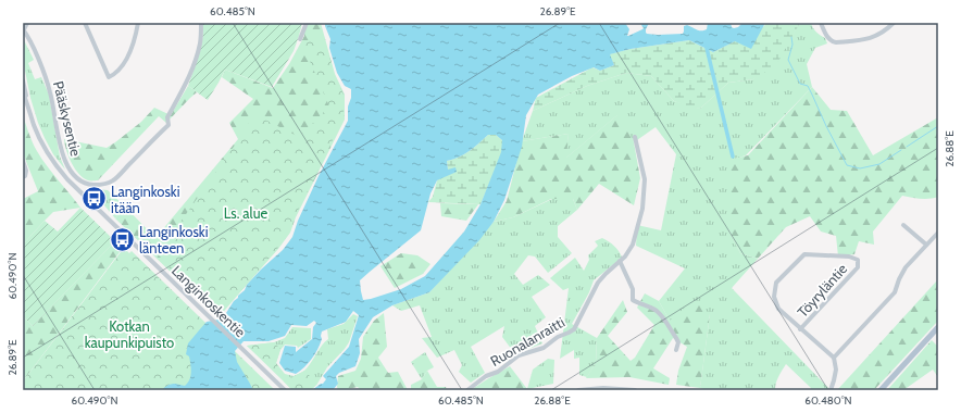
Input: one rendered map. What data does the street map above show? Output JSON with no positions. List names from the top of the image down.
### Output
{
  "streets": {
    "street": [
      "Pääskysentie",
      "Töyryläntie",
      "Langinkoskentie",
      "Ruonalanraitti"
    ]
  },
  "parks": ["Ls. alue", "Kotkan kaupunkipuisto"],
  "places": {
    "bus stop": ["Langinkoski itään", "Langinkoski länteen"]
  },
  "coordinates": [
    "60.485°N",
    "26.89°E",
    "26.88°E",
    "60.490°N",
    "60.480°N"
  ]
}
